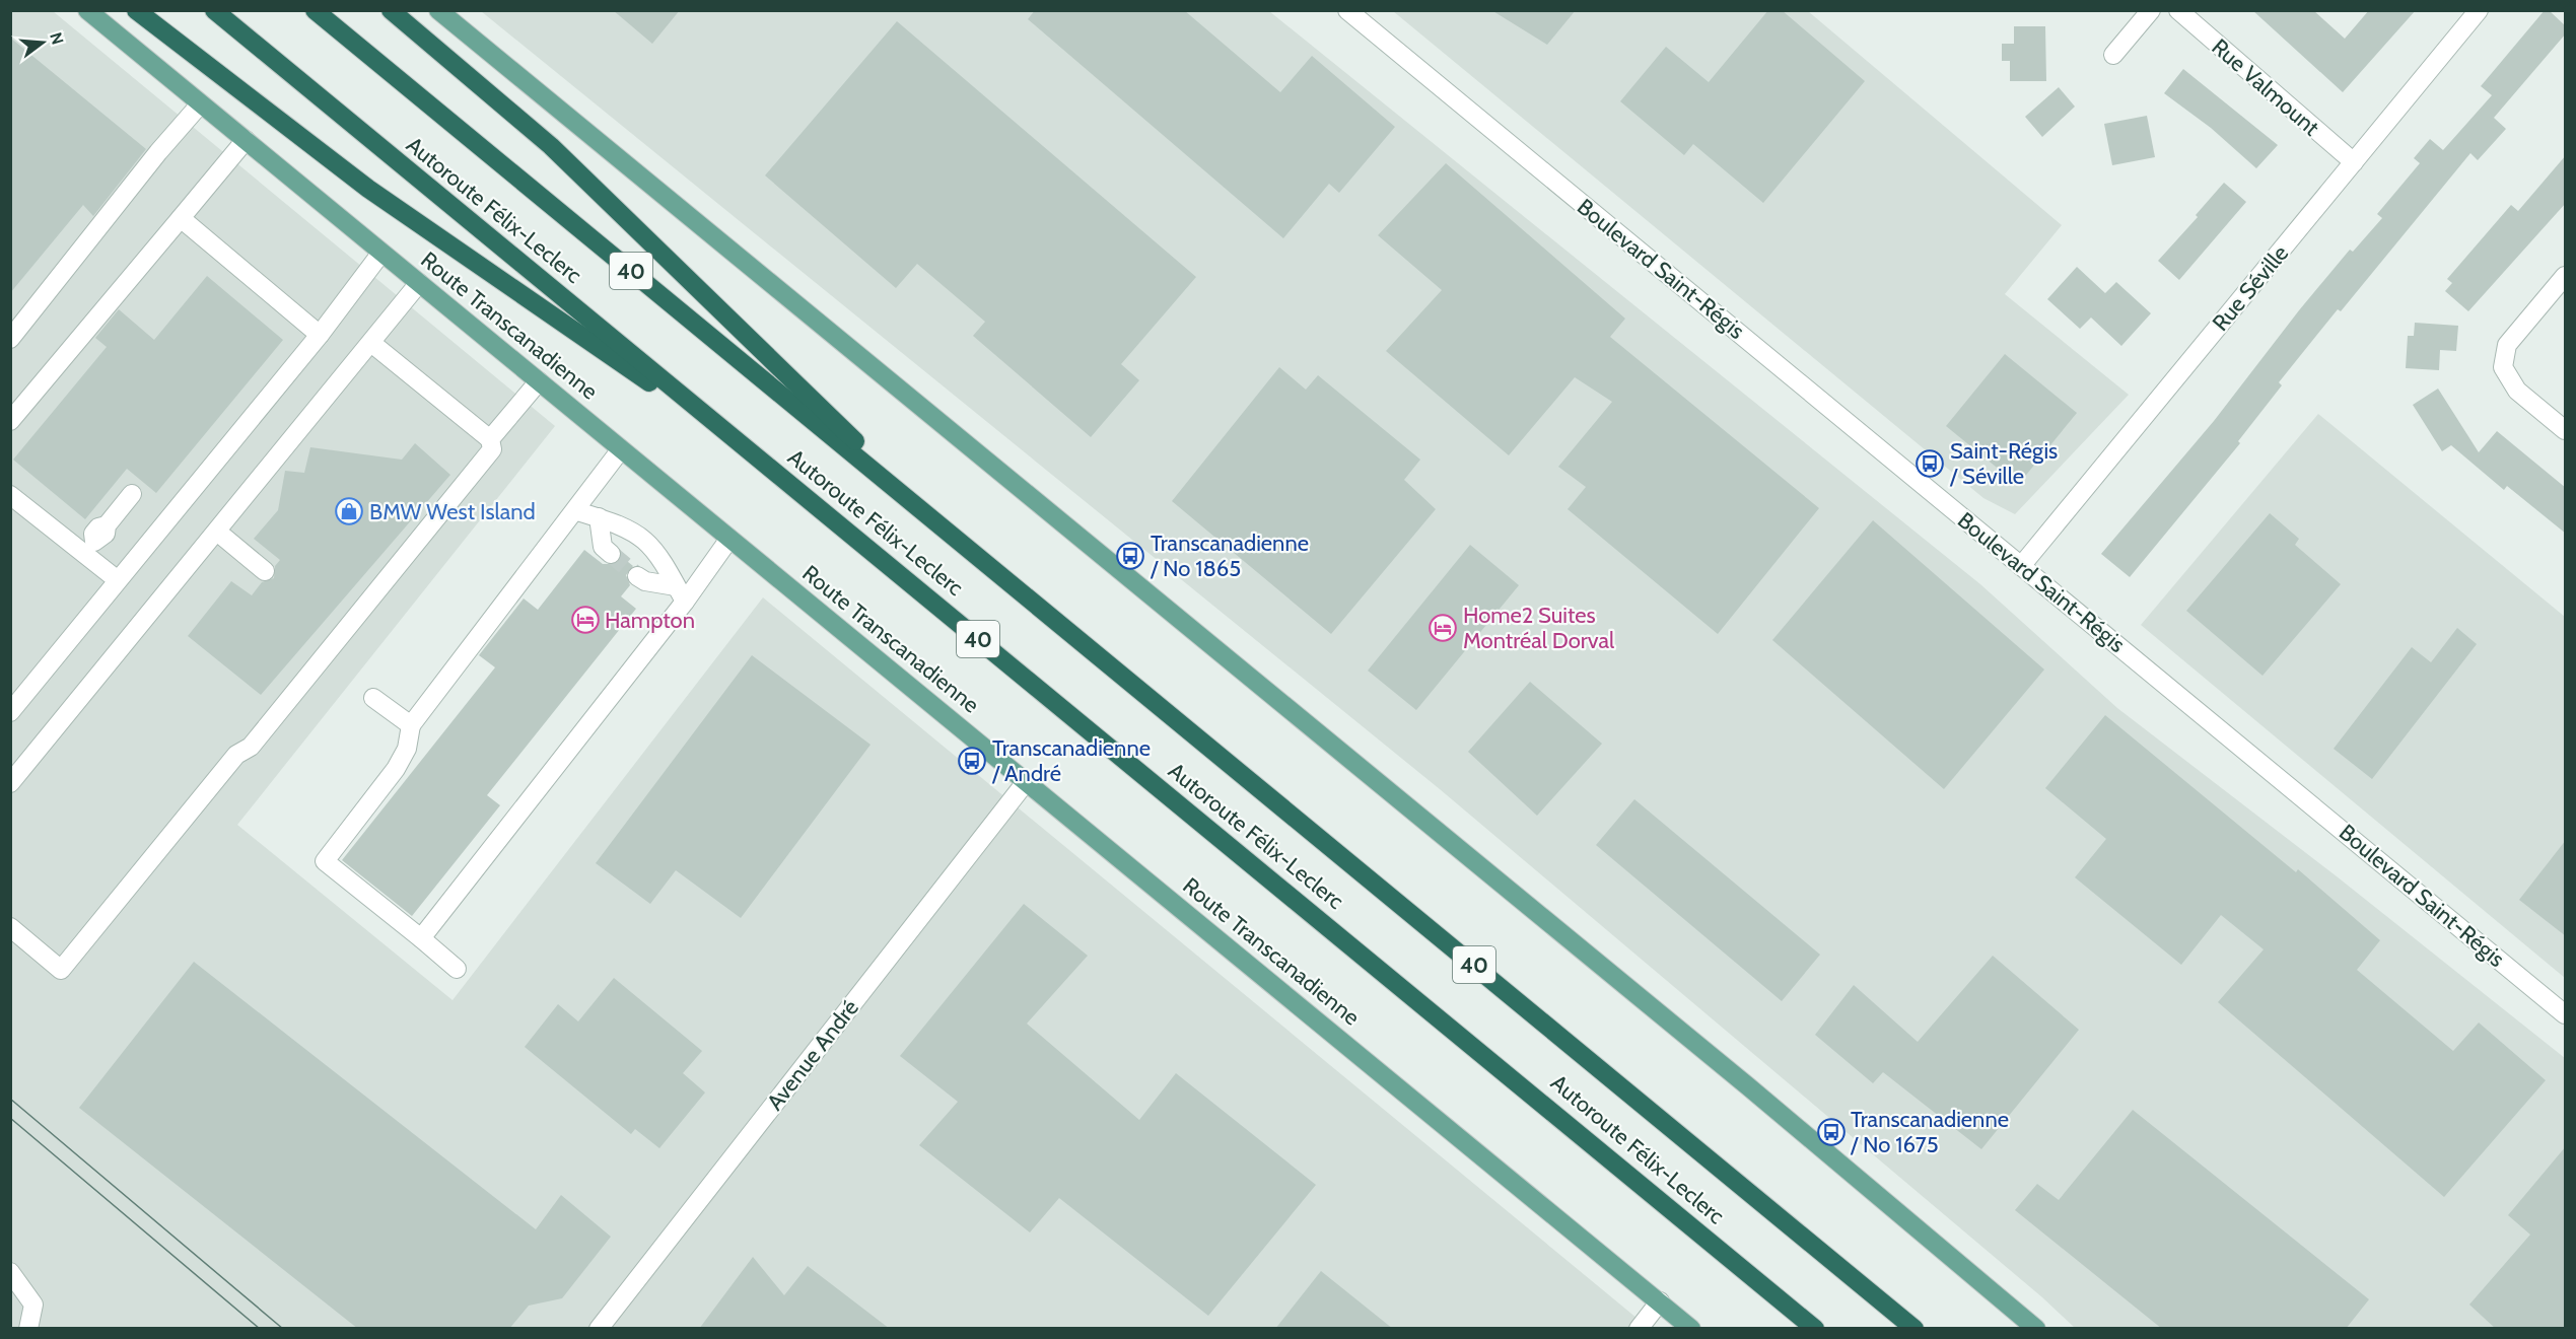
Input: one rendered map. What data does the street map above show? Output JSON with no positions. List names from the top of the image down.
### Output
{
  "streets": {
    "highway": ["Autoroute Félix-Leclerc", "40"],
    "main road": ["Route Transcanadienne"],
    "street": [
      "Rue Valmount",
      "Boulevard Saint-Régis",
      "Rue Séville",
      "Avenue André"
    ]
  },
  "crossings": [
    ["Rue Valmount", "Rue Séville"],
    ["Boulevard Saint-Régis", "Rue Séville"],
    ["Route Transcanadienne", "Avenue André"]
  ],
  "places": {
    "bus stop": [
      "Saint-Régis / Séville",
      "Transcanadienne / No 1865",
      "Transcanadienne / André",
      "Transcanadienne / No 1675"
    ],
    "shop": ["BMW West Island"],
    "hotel": ["Hampton", "Home2 Suites Montréal Dorval"]
  },
  "north": "right"
}
